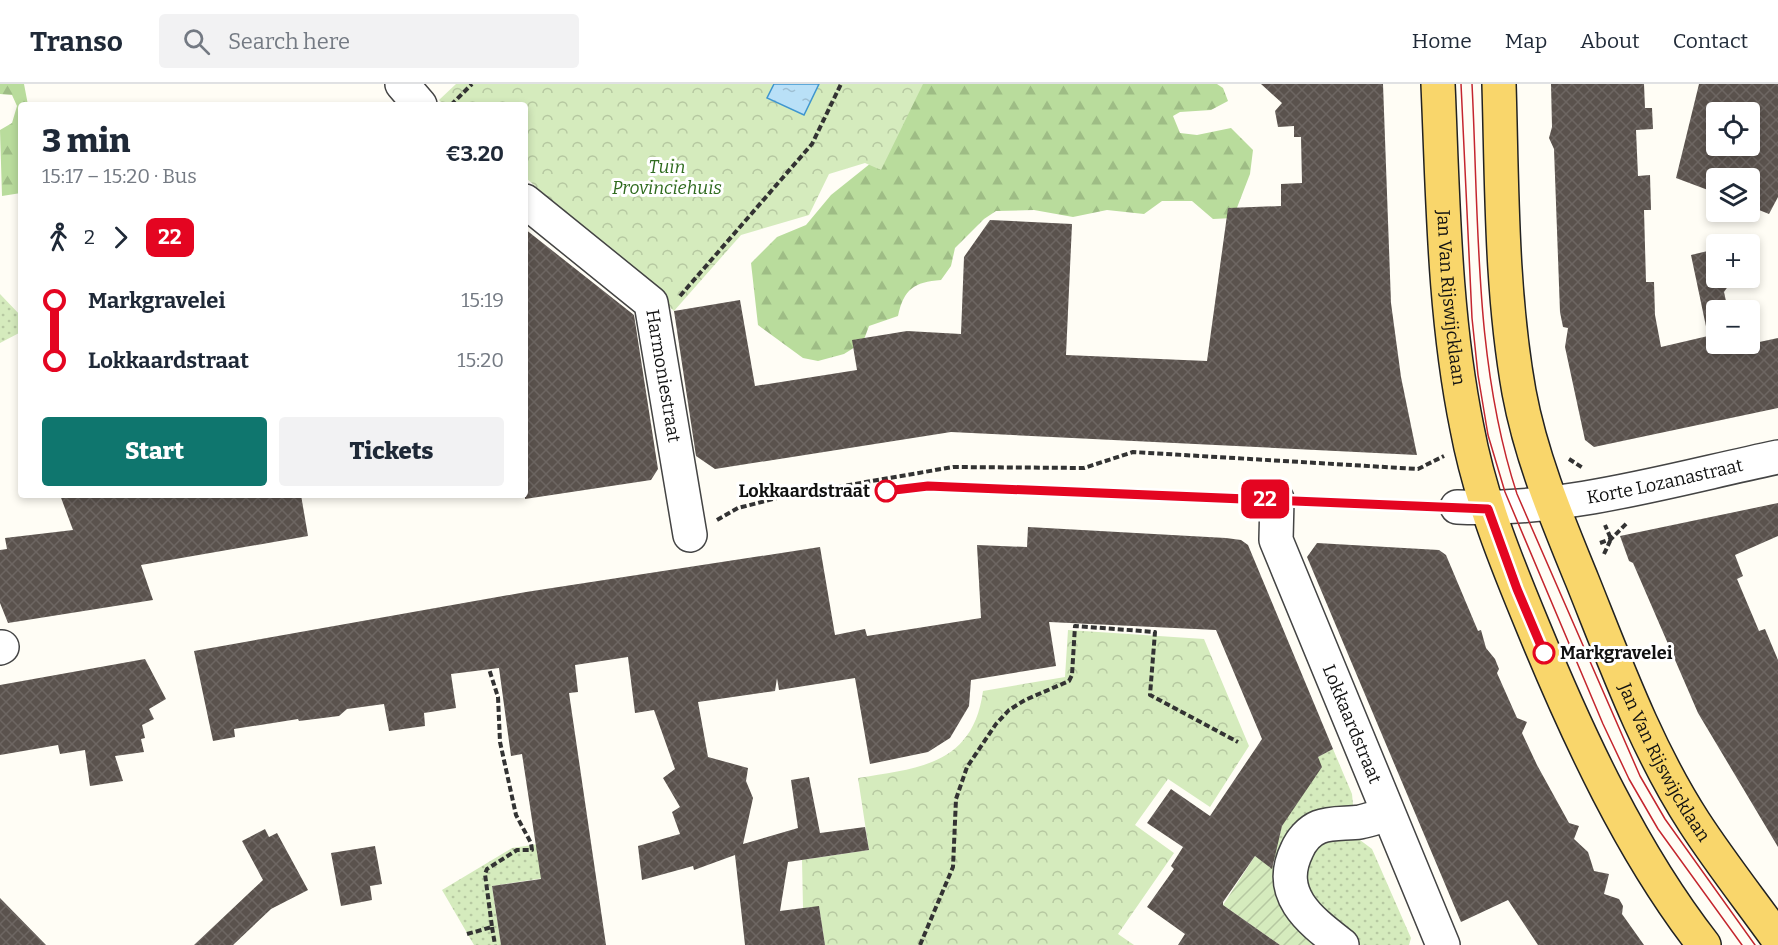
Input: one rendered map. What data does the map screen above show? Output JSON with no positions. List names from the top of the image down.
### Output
{
  "streets": {
    "main road": ["Jan Van Rijswijcklaan"],
    "street": ["Harmoniestraat", "Korte Lozanastraat", "Lokkaardstraat"]
  },
  "crossings": [
    ["Jan Van Rijswijcklaan", "Korte Lozanastraat"]
  ],
  "parks": ["Tuin Provinciehuis"],
  "places": ["Lokkaardstraat", "Markgravelei"],
  "lines": ["bus line 22"],
  "page": {
    "header": "Transo",
    "search": "Search here",
    "nav": [
      "Home",
      "Map",
      "About",
      "Contact"
    ],
    "on_map": "22",
    "map_buttons": ["+", "−"],
    "heading": ["3 min", "15:17 – 15:20 · Bus", "€3.20"],
    "legs": ["2", "22"],
    "list": [
      {
        "name": "Markgravelei",
        "value": "15:19"
      },
      {
        "name": "Lokkaardstraat",
        "value": "15:20"
      }
    ],
    "buttons": ["Start", "Tickets"]
  }
}
